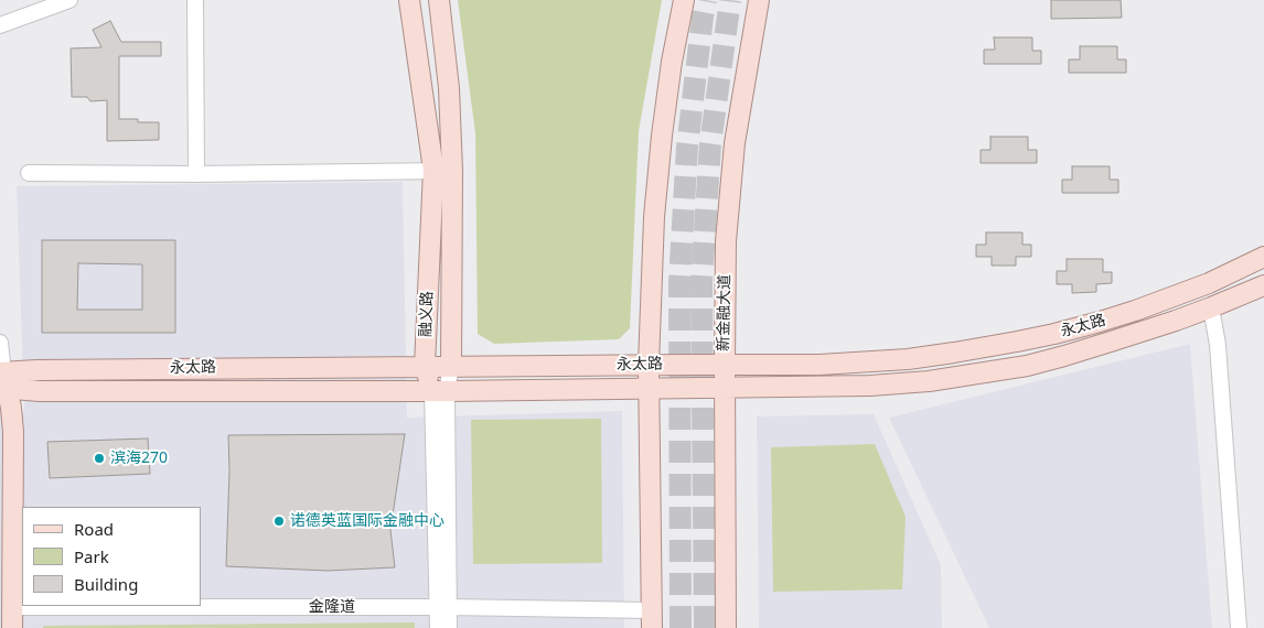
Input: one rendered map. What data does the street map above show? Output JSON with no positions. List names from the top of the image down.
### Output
{
  "streets": {
    "main road": ["新金融大道", "融义路", "永太路"],
    "street": ["金隆道"]
  },
  "crossings": [
    ["新金融大道", "永太路"],
    ["融义路", "永太路"],
    ["融义路", "金隆道"]
  ],
  "places": ["滨海270", "诺德英蓝国际金融中心"],
  "legend": ["Road", "Park", "Building"]
}
